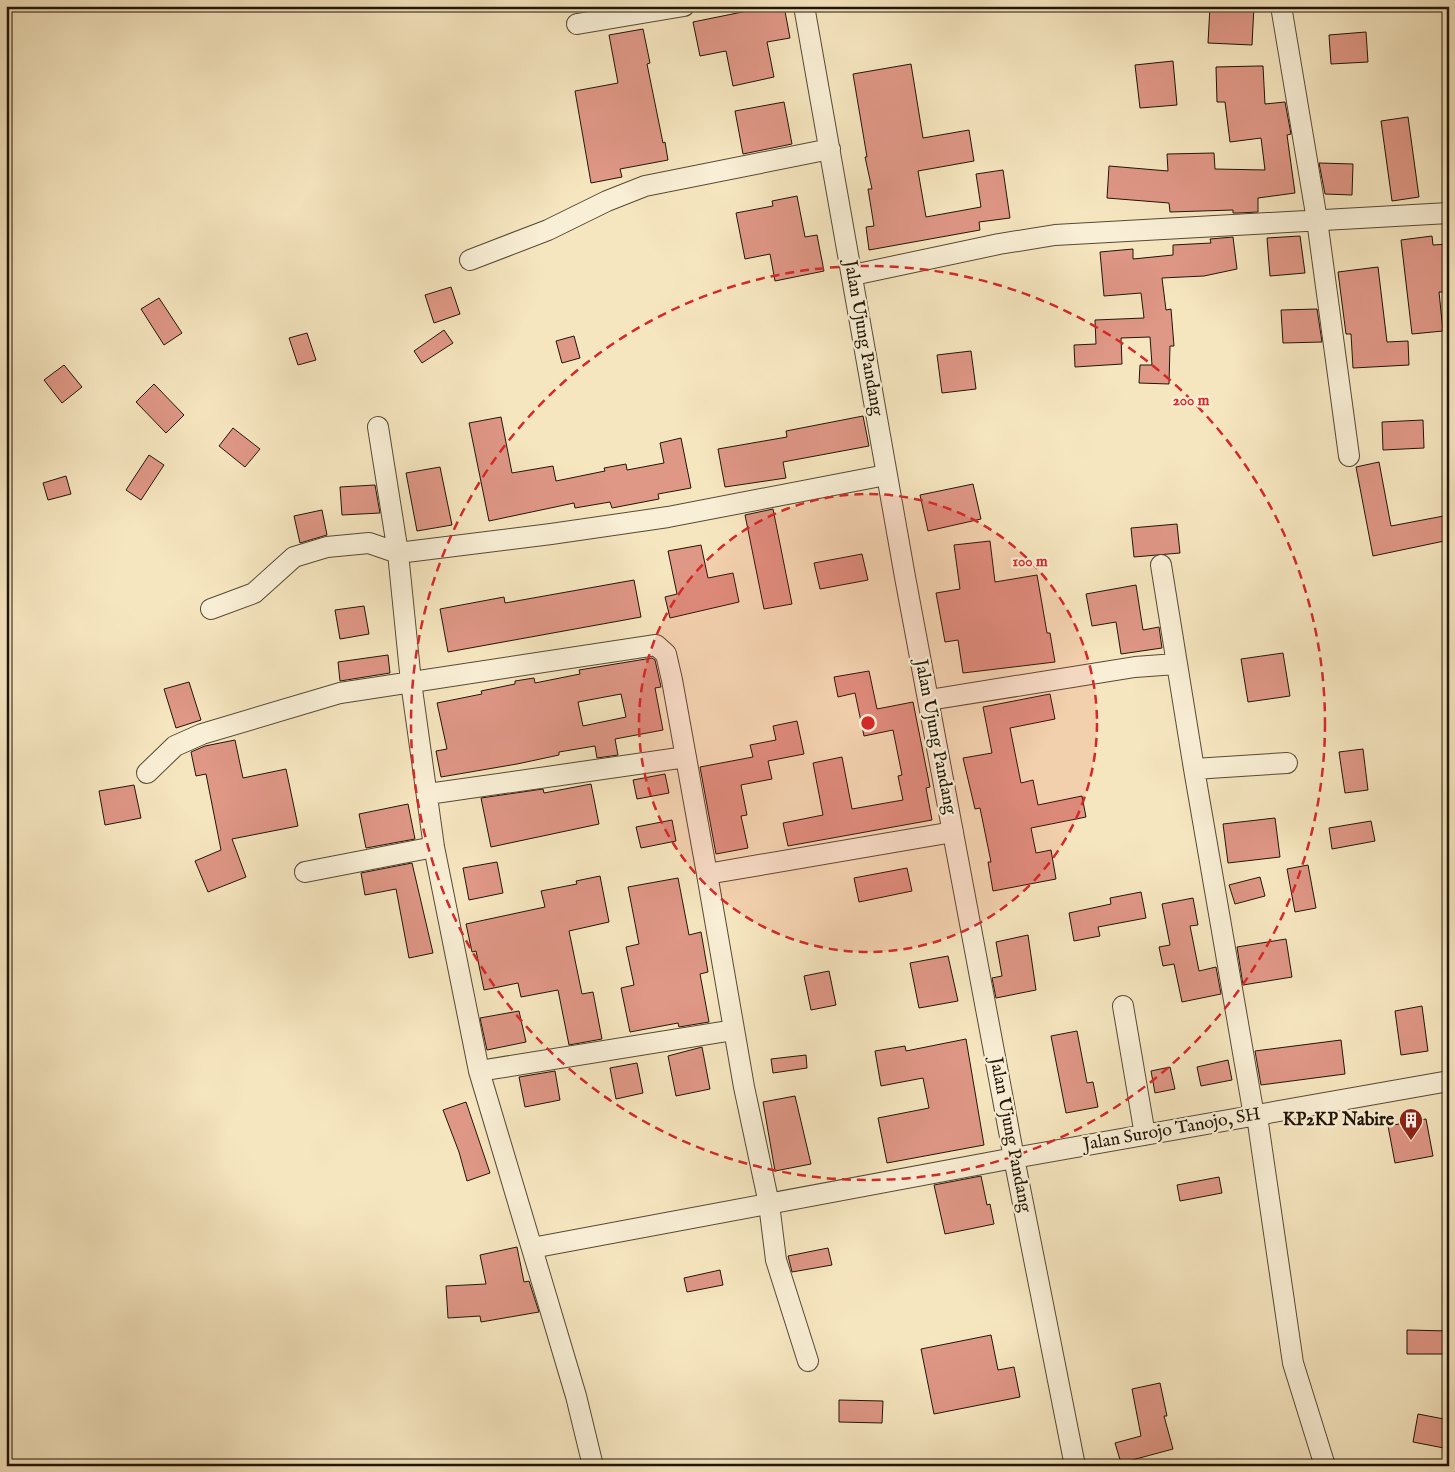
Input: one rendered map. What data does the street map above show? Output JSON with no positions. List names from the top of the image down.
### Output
{
  "streets": {
    "street": ["Jalan Ujung Pandang", "Jalan Surojo Tanojo, SH"]
  },
  "crossings": [
    ["Jalan Ujung Pandang", "Jalan Surojo Tanojo, SH"]
  ],
  "places": {
    "building": ["KP2KP Nabire"]
  },
  "rings": ["200 m", "100 m"]
}
